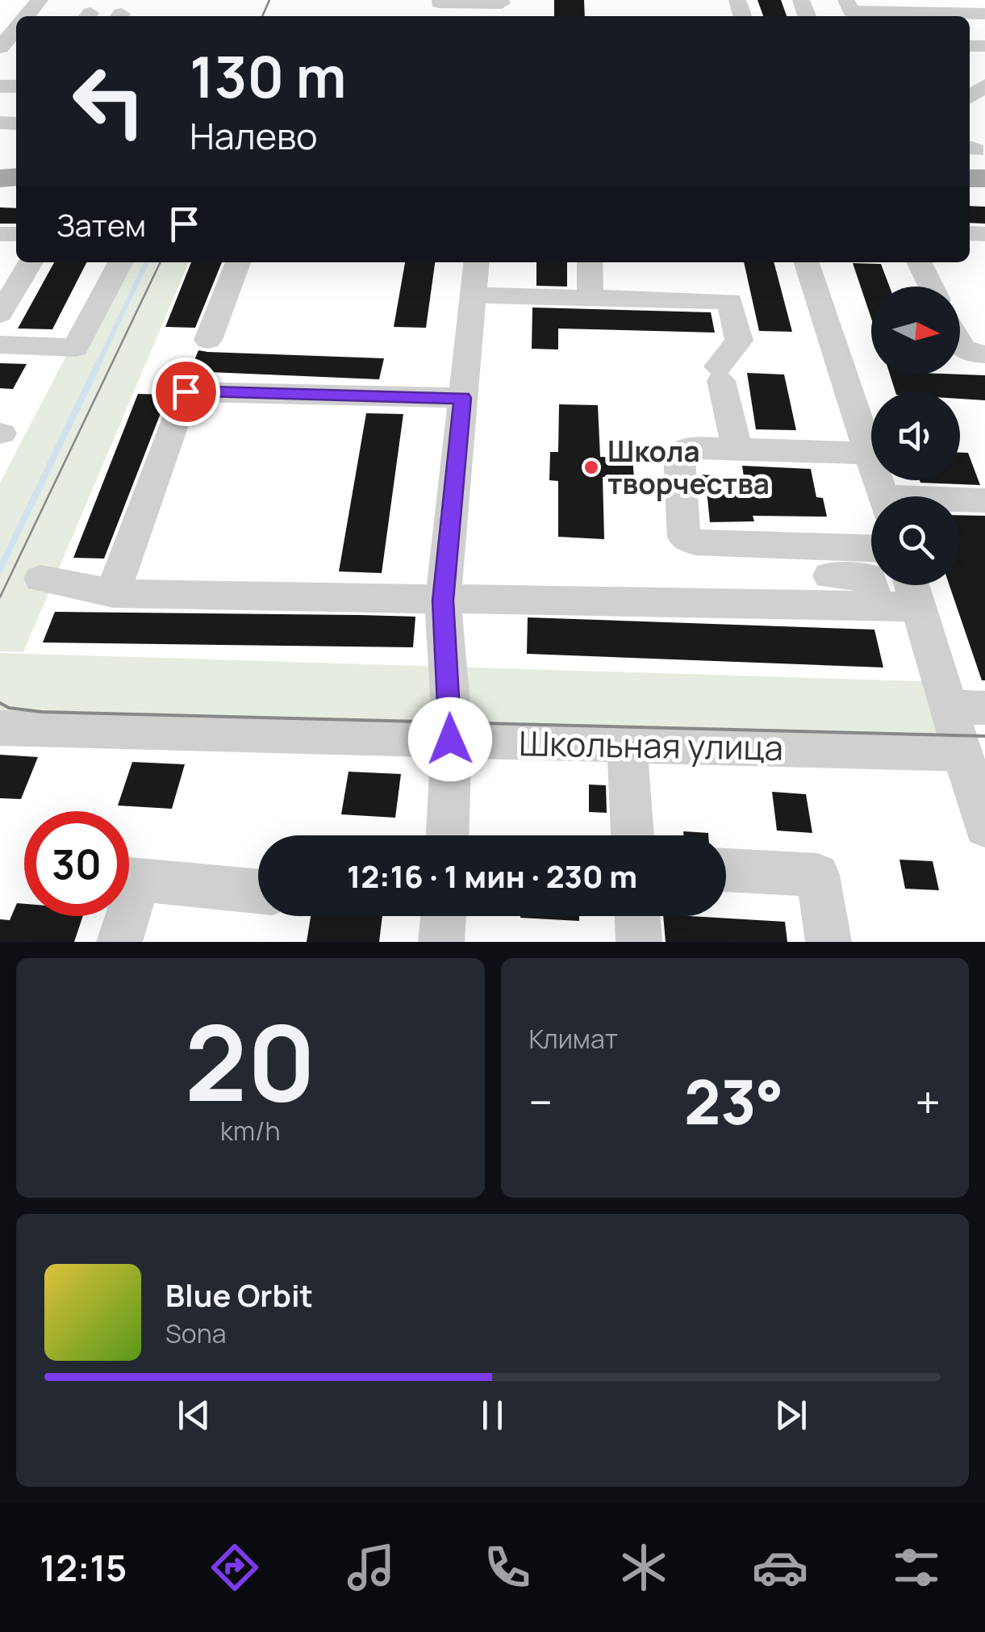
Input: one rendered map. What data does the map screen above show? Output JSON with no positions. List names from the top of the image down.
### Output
{
  "streets": {
    "street": ["Школьная улица"]
  },
  "places": ["Школа творчества"],
  "north": "right",
  "page": {
    "turn": ["130 m", "Налево"],
    "then": "Затем",
    "limit": "30",
    "trip": "12:16 · 1 мин · 230 m",
    "tile": [
      ["20", "km/h"],
      "Климат"
    ],
    "heat": ["−", "23°", "+"],
    "song": ["Blue Orbit", "Sona"],
    "tabs": "12:15"
  }
}
